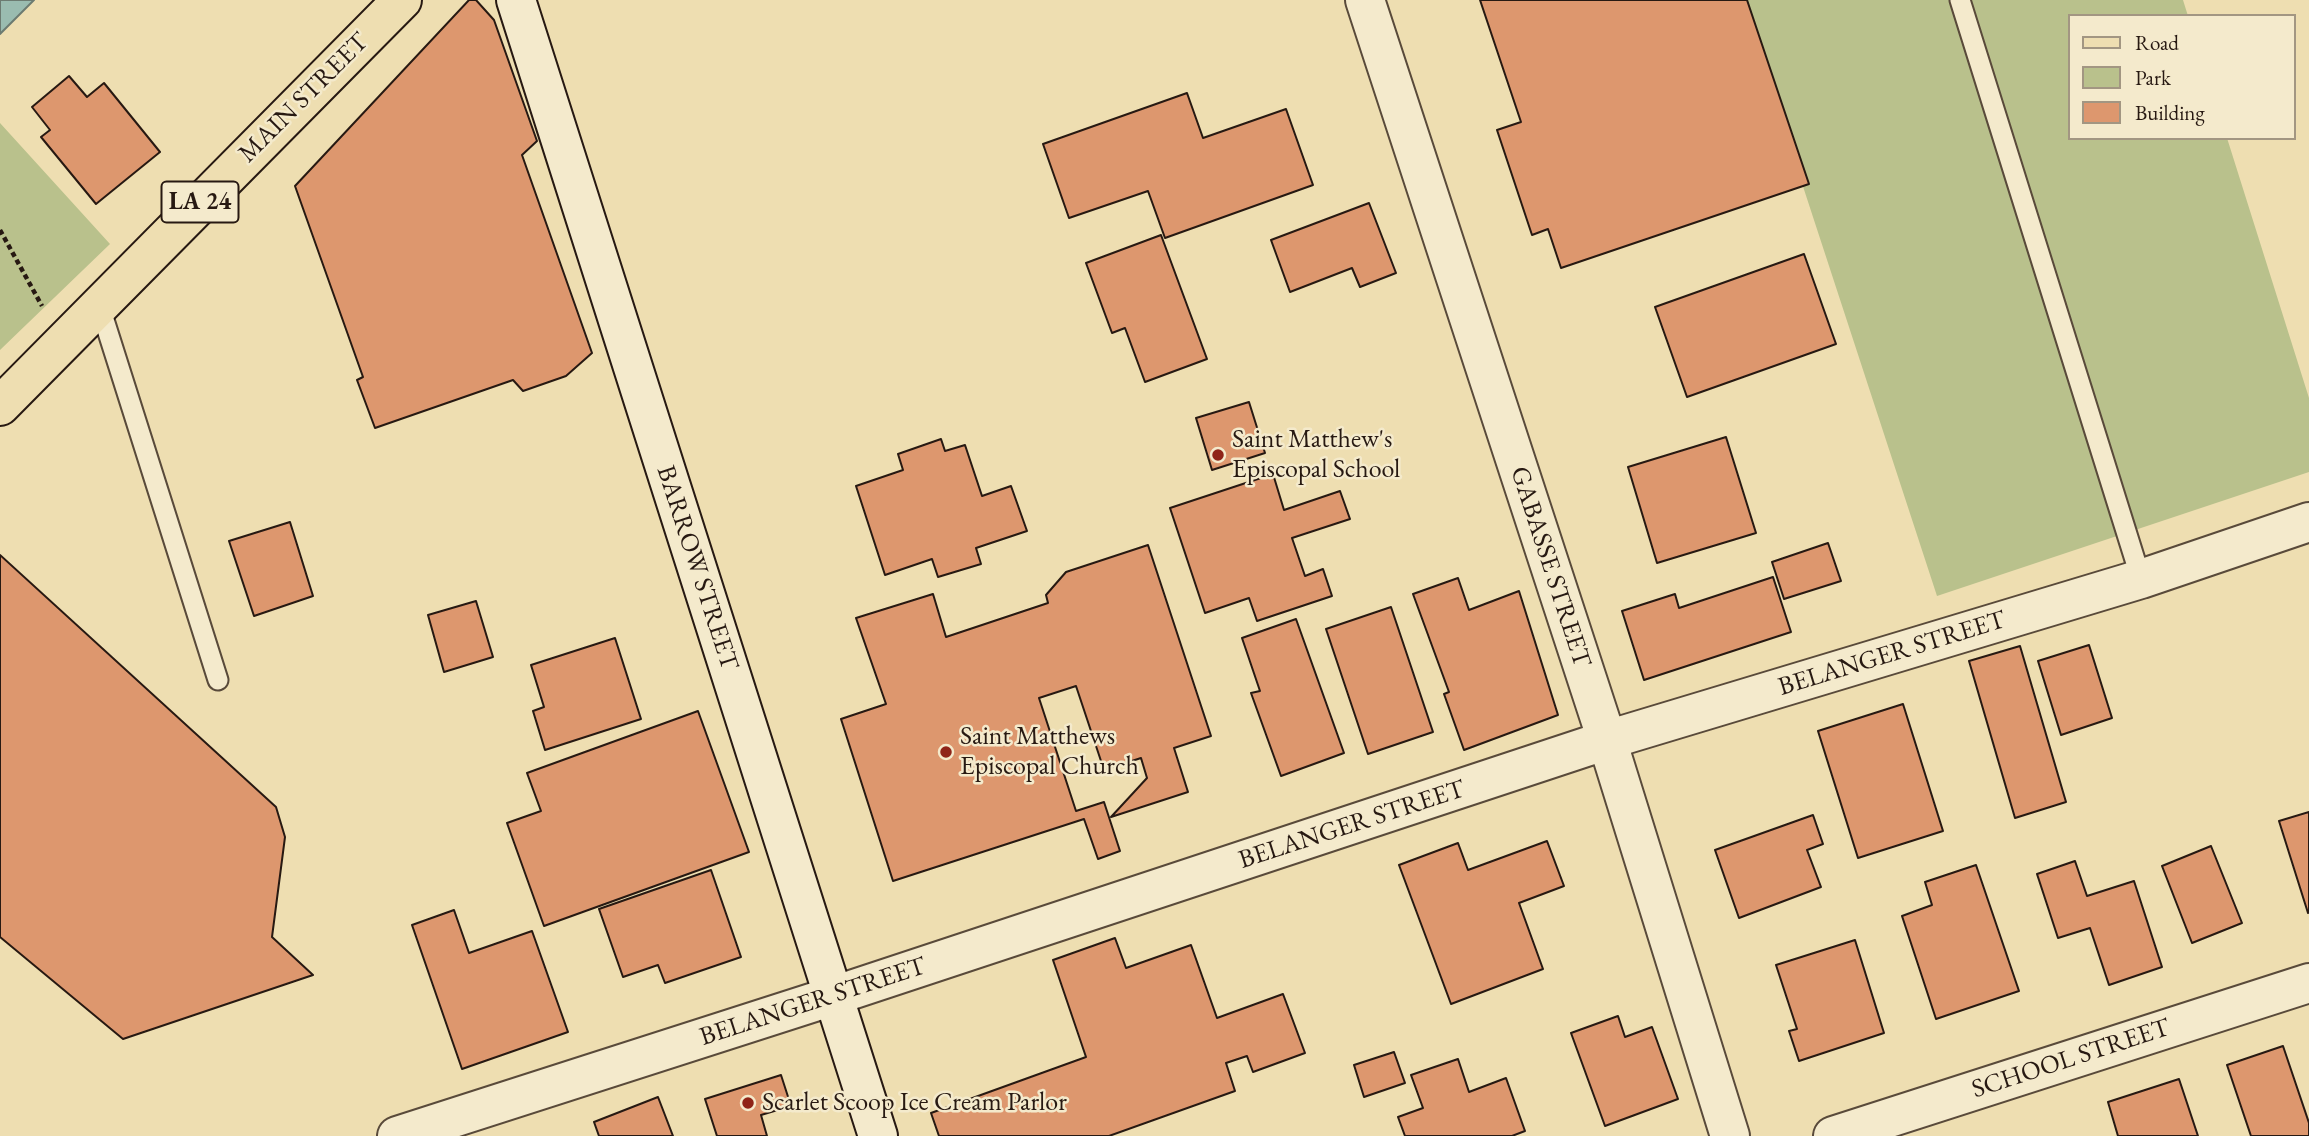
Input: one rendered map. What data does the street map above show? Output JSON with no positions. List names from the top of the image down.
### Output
{
  "streets": {
    "main road": ["MAIN STREET", "LA 24"],
    "street": [
      "GABASSE STREET",
      "BARROW STREET",
      "BELANGER STREET",
      "SCHOOL STREET"
    ]
  },
  "crossings": [
    ["GABASSE STREET", "BELANGER STREET"],
    ["BARROW STREET", "BELANGER STREET"]
  ],
  "places": ["Saint Matthew's Episcopal School", "Saint Matthews Episcopal Church", "Scarlet Scoop Ice Cream Parlor"],
  "legend": ["Road", "Park", "Building"]
}
